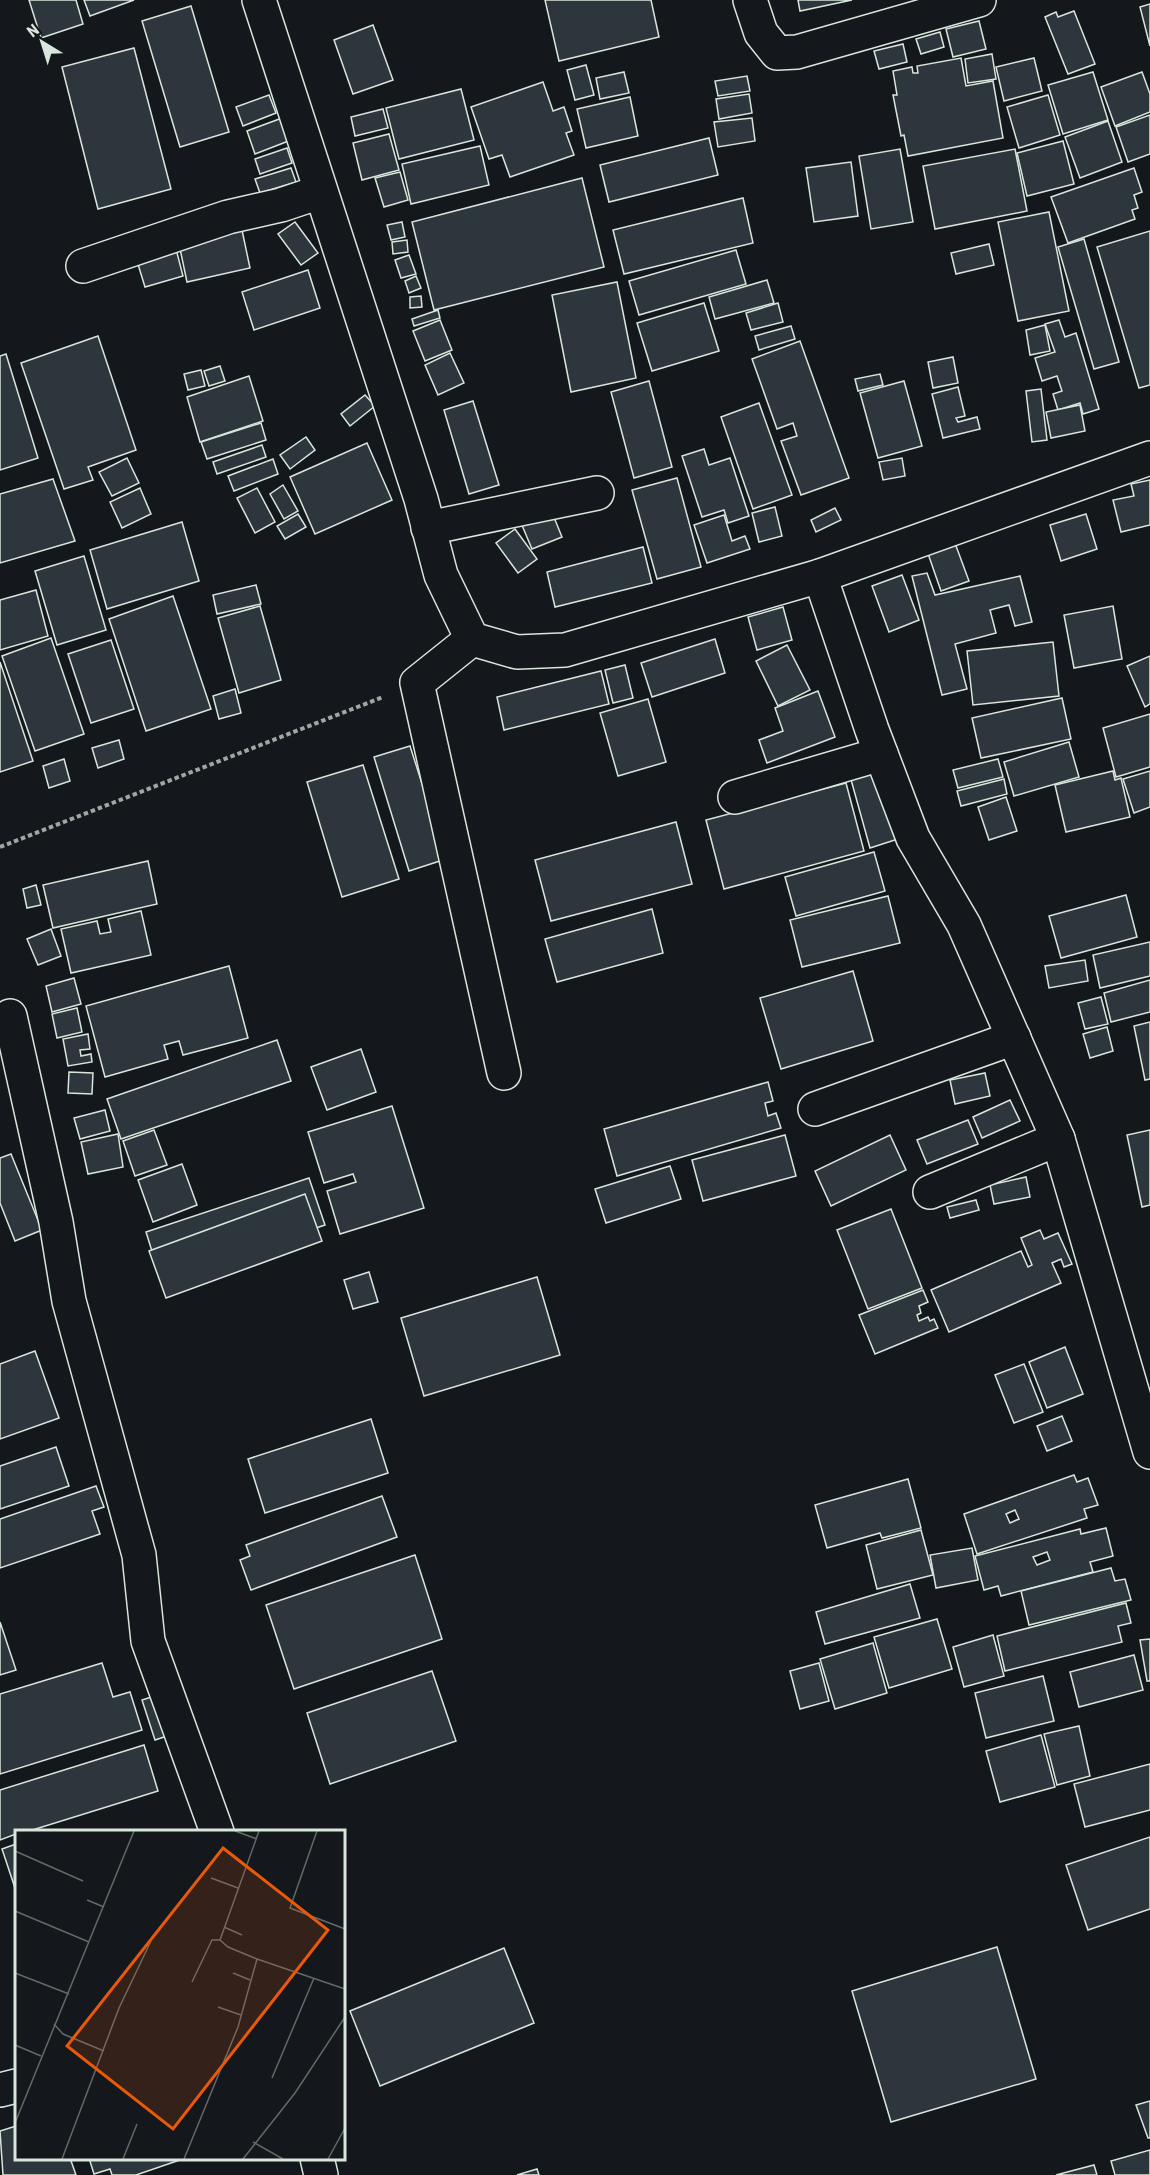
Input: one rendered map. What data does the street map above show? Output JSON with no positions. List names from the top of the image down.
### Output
{
  "north": "top left"
}
